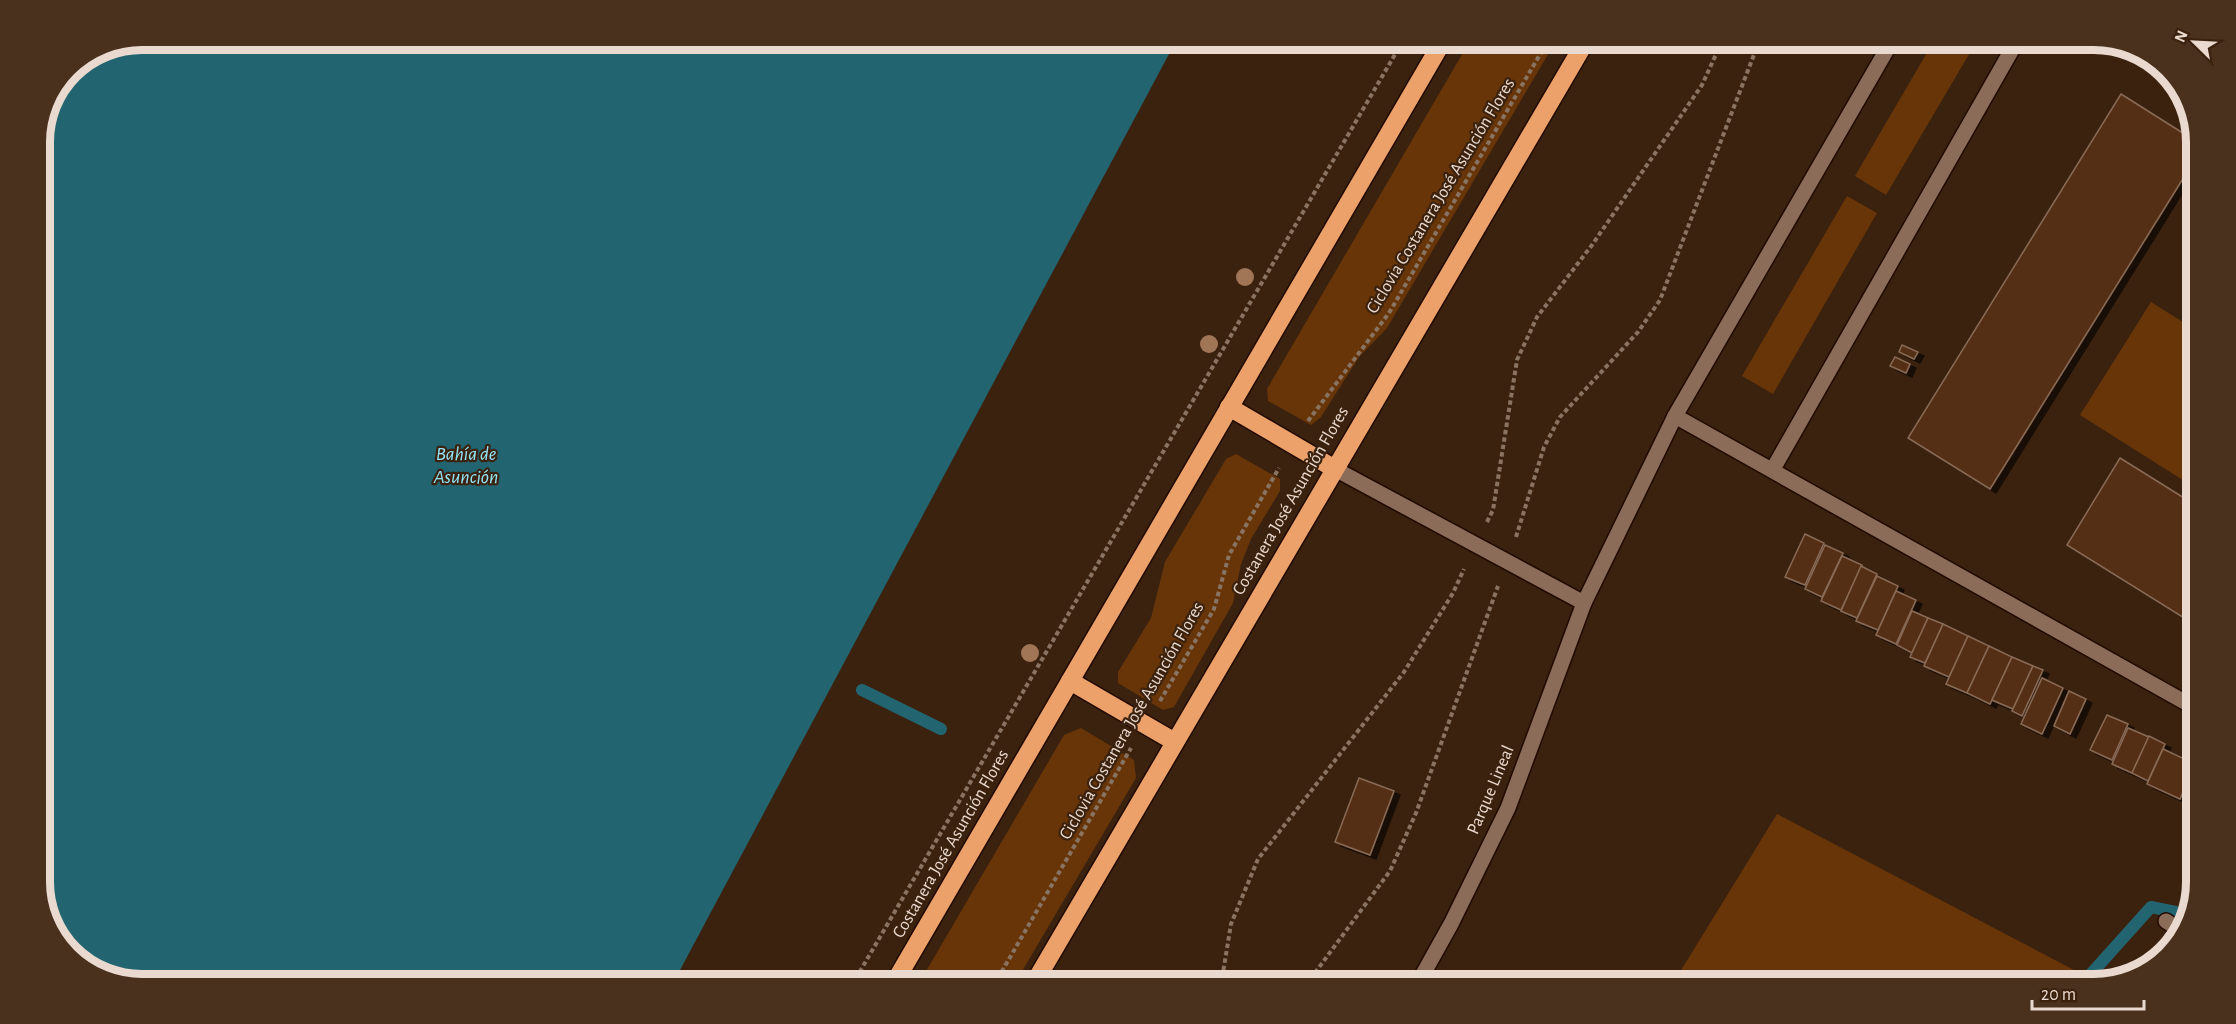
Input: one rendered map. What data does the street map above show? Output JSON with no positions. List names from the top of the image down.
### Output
{
  "streets": {
    "highway": ["Costanera José Asunción Flores"],
    "street": ["Parque Lineal"],
    "path": ["Ciclovia Costanera José Asunción Flores"]
  },
  "water": ["Bahía de Asunción"],
  "scale_bar": "20 m",
  "north": "top left"
}
